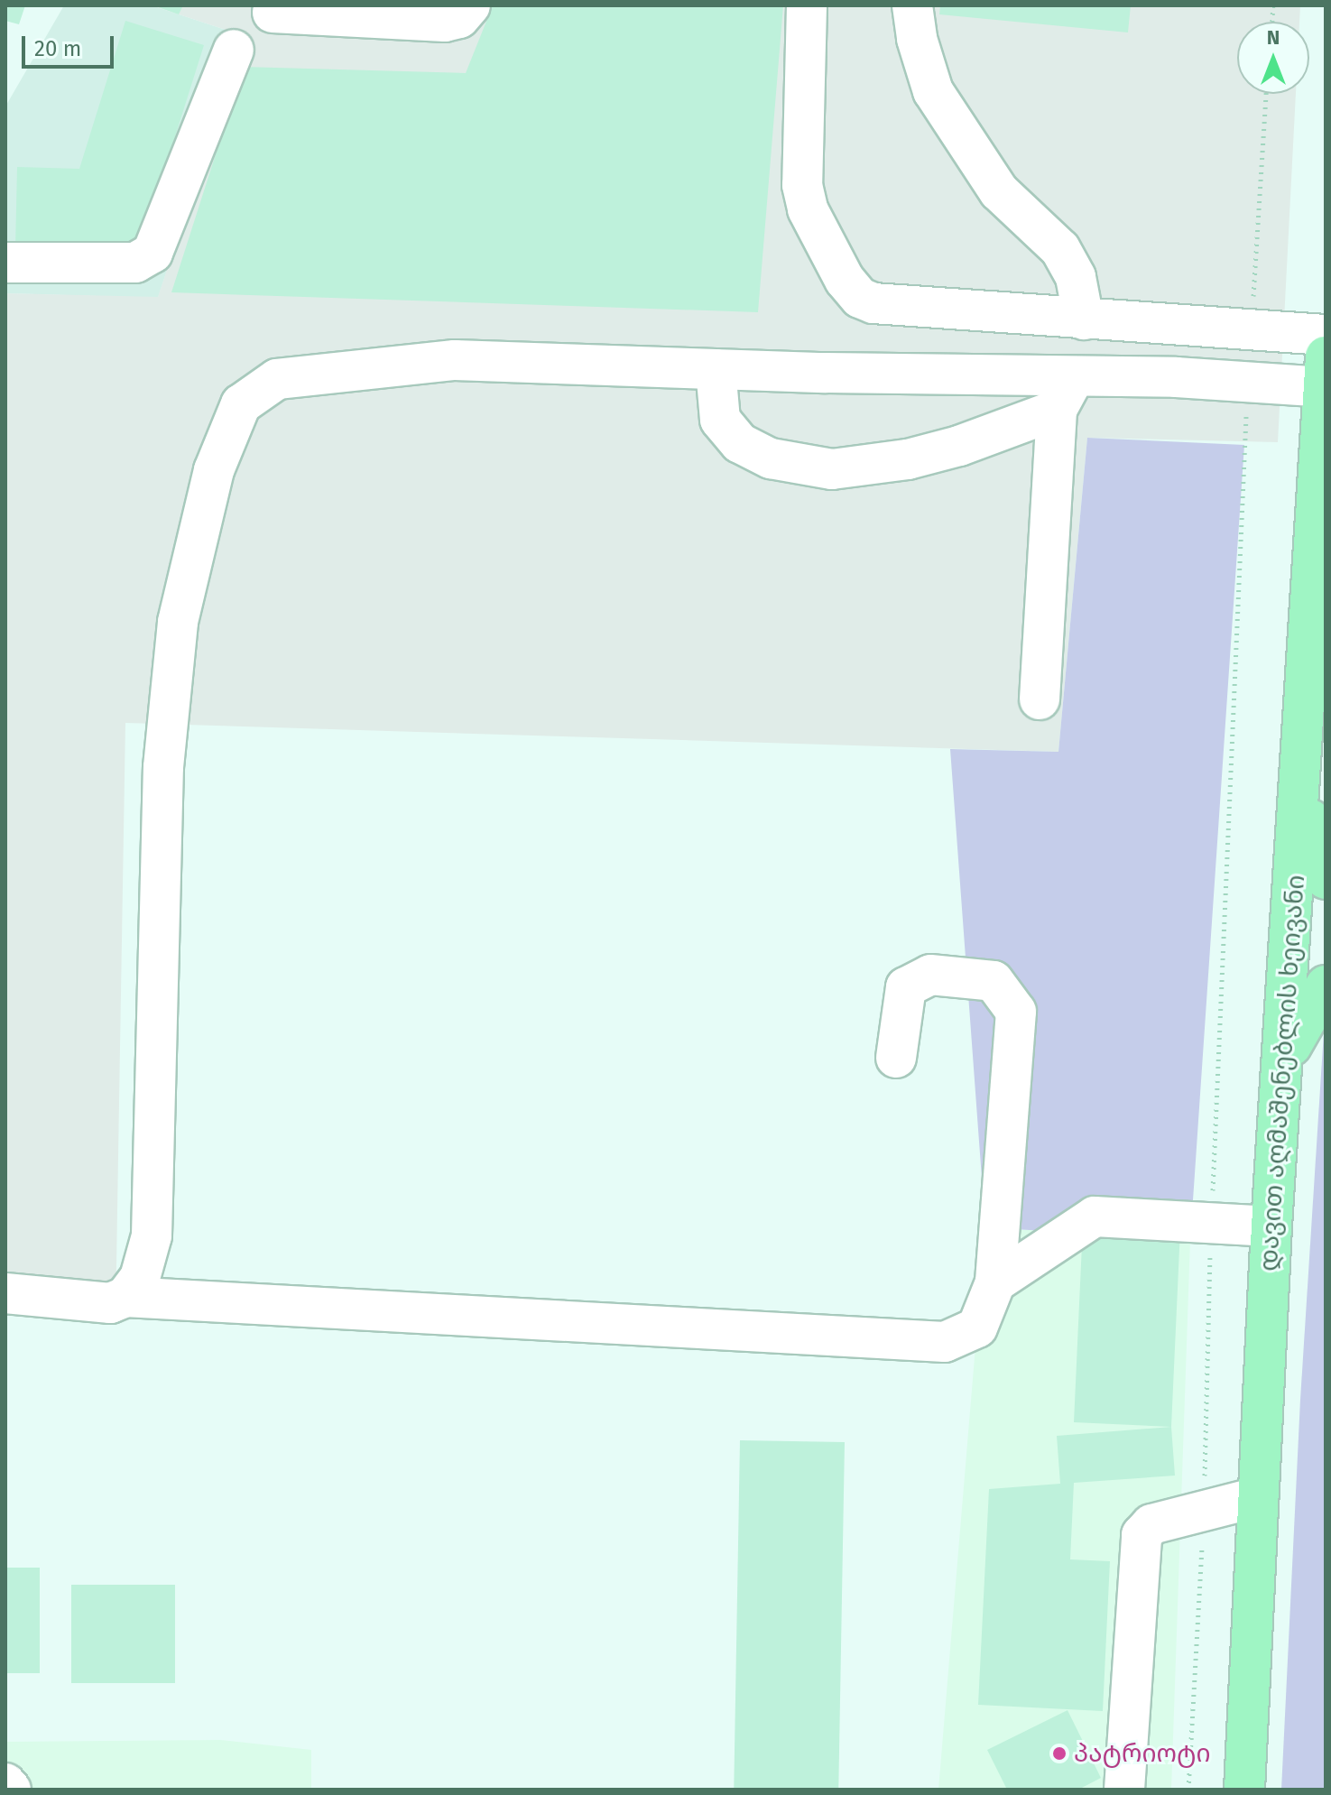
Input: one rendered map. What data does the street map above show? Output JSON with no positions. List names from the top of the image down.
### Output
{
  "streets": {
    "highway": ["დავით აღმაშენებლის ხეივანი"]
  },
  "places": ["პატრიოტი"],
  "scale_bar": "20 m",
  "north": "top"
}
